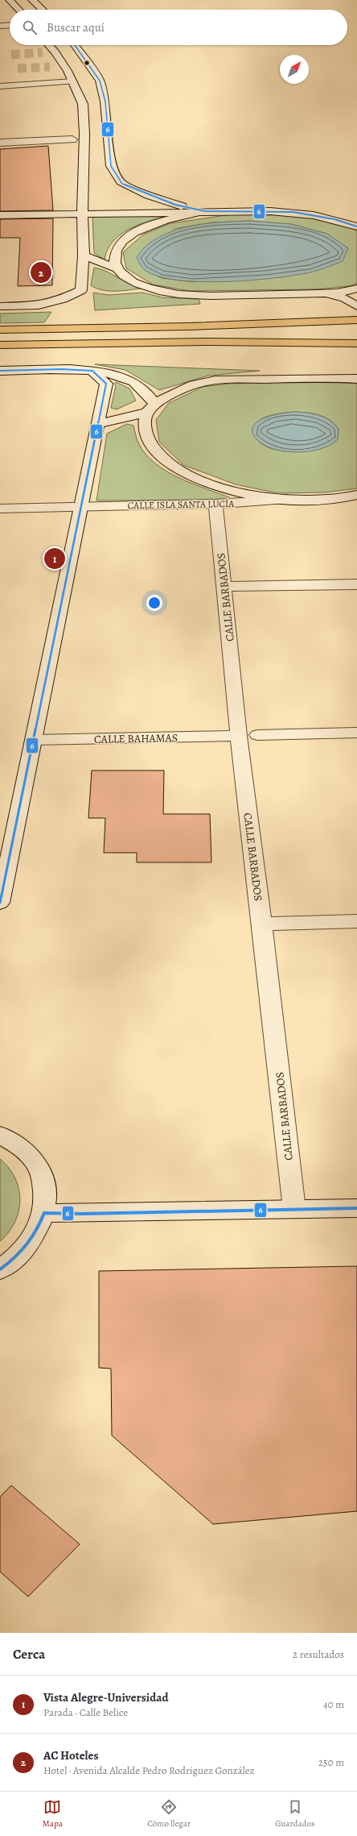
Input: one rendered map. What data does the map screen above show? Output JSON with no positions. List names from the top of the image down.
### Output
{
  "streets": {
    "street": ["CALLE ISLA SANTA LUCÍA", "CALLE BARBADOS", "CALLE BAHAMAS"]
  },
  "crossings": [
    ["CALLE ISLA SANTA LUCÍA", "CALLE BARBADOS"],
    ["CALLE BARBADOS", "CALLE BAHAMAS"]
  ],
  "lines": ["transit line 6"],
  "north": "top right",
  "page": {
    "search": "Buscar aquí",
    "pins": ["2", "1"],
    "heading": ["Cerca", "2 resultados"],
    "list": [
      {
        "mark": "1",
        "name": "Vista Alegre-Universidad",
        "note": "Parada · Calle Belice",
        "value": "40 m"
      },
      {
        "mark": "2",
        "name": "AC Hoteles",
        "note": "Hotel · Avenida Alcalde Pedro Rodríguez González",
        "value": "250 m"
      }
    ],
    "nav": ["Mapa", "Cómo llegar", "Guardados"]
  }
}
